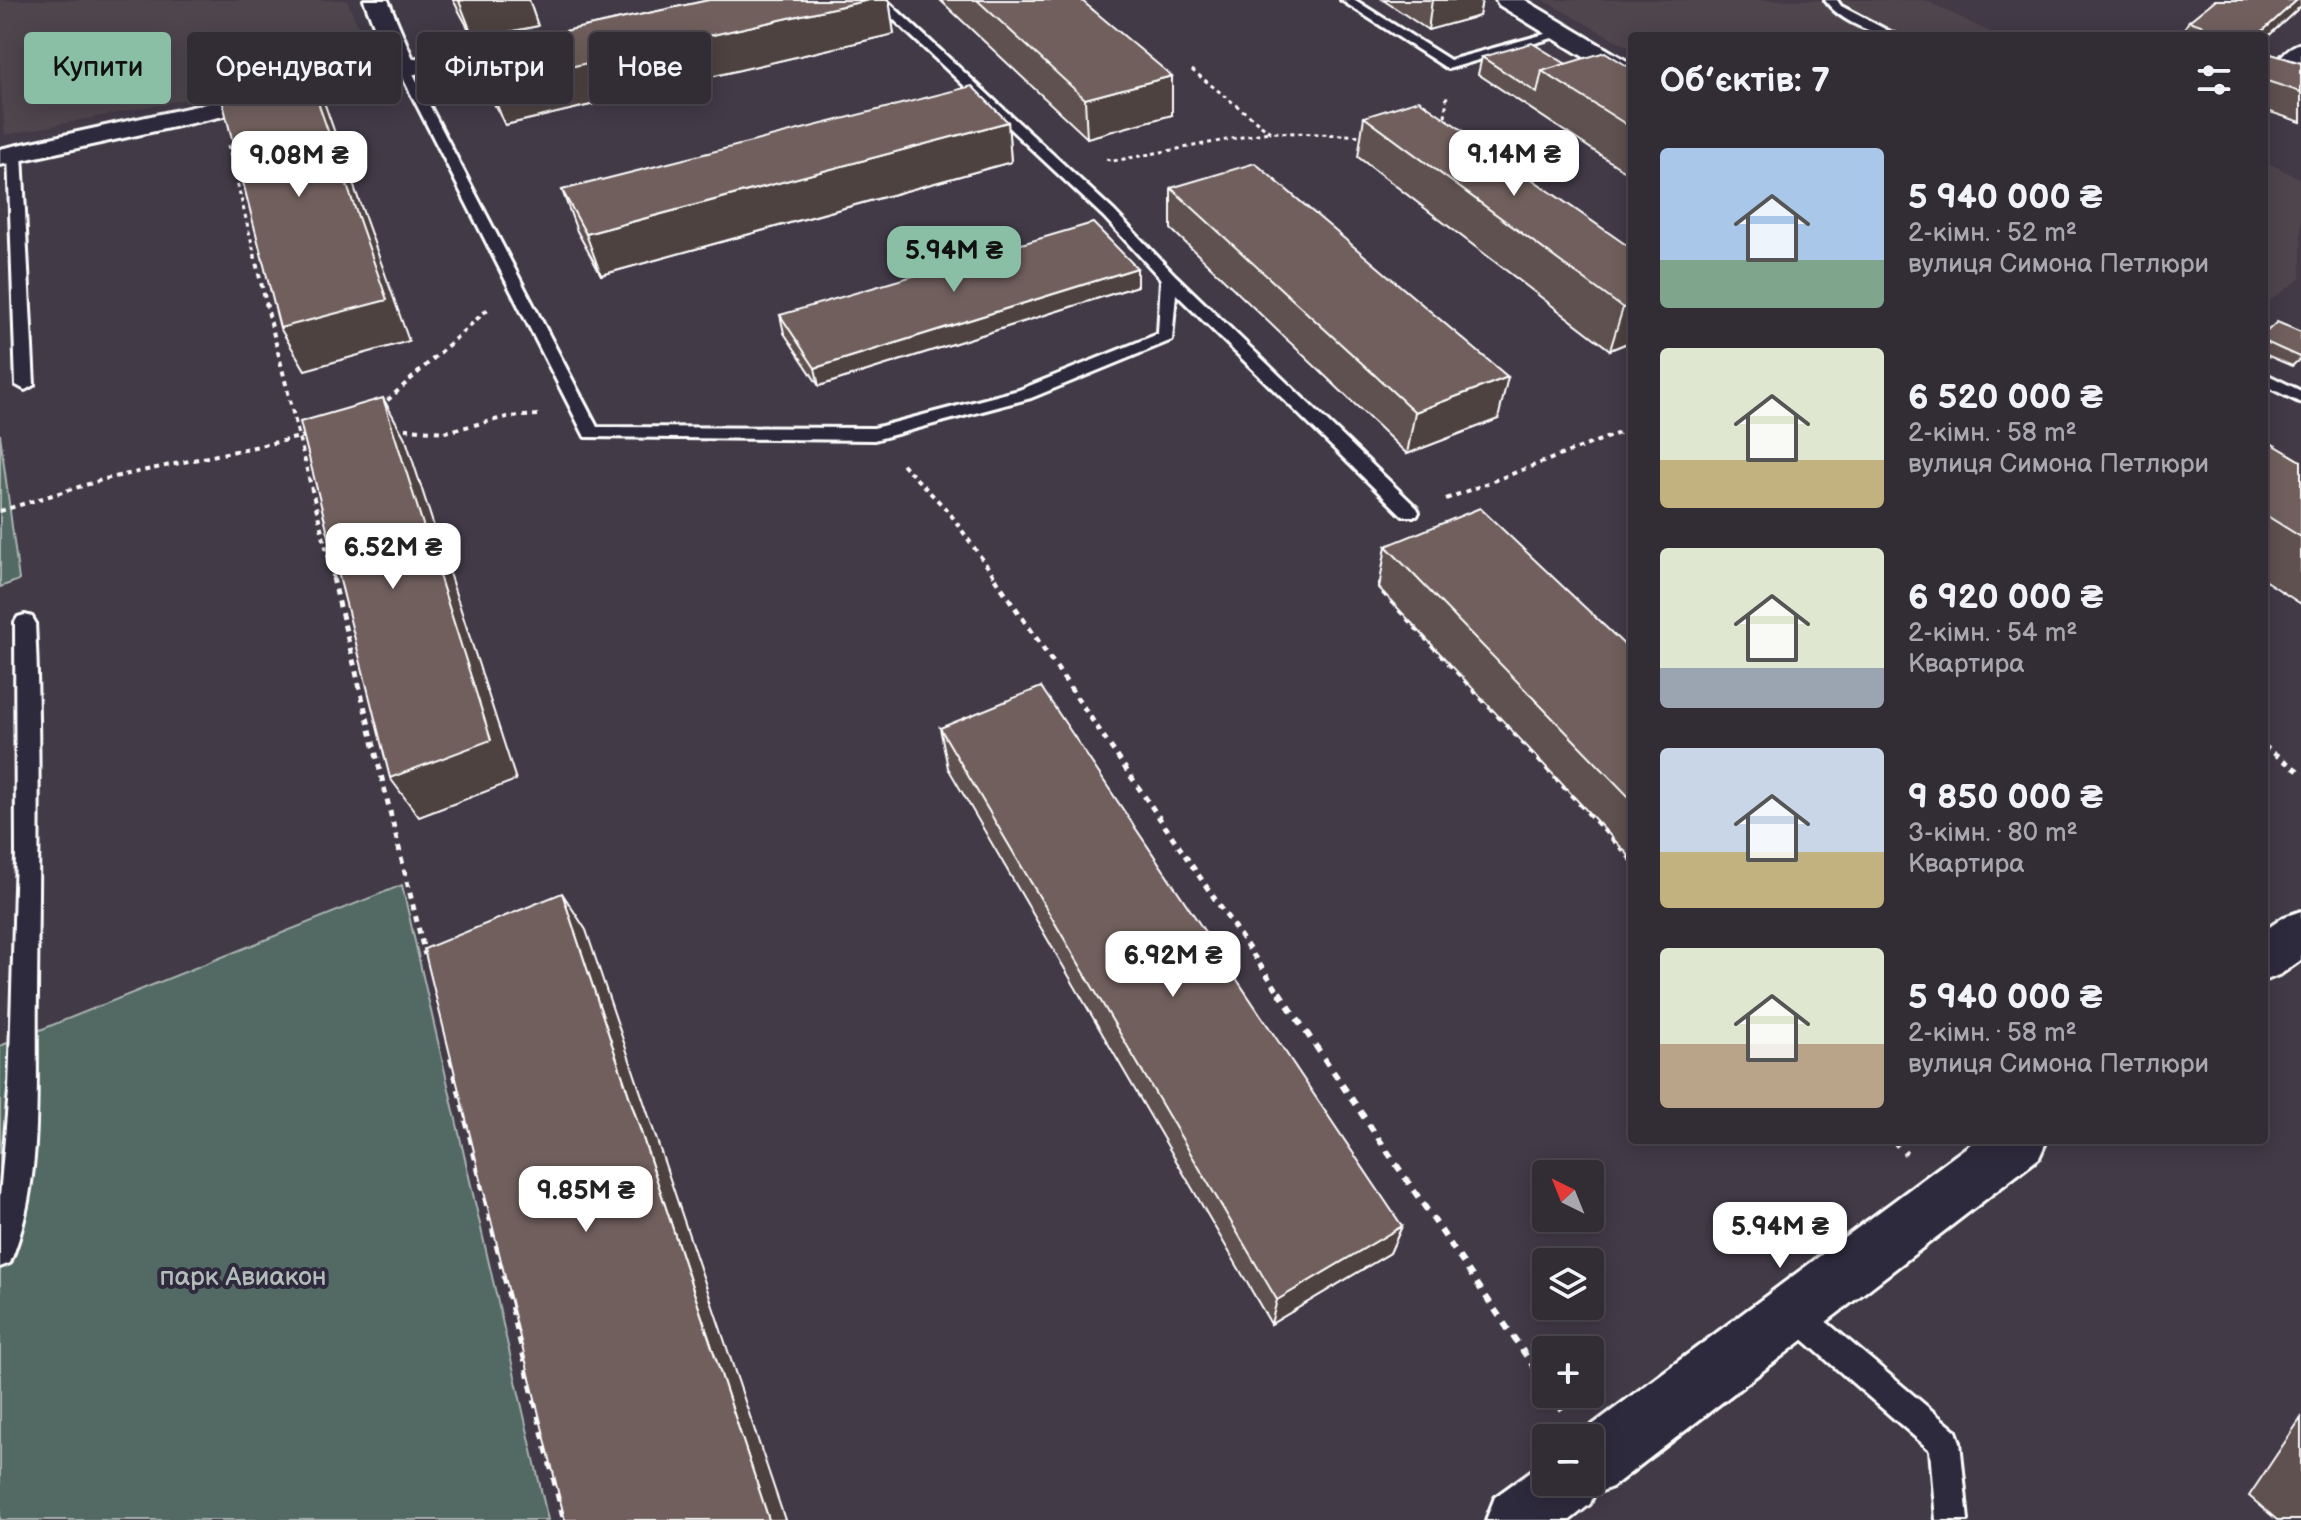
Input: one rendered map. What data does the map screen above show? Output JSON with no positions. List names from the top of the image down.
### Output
{
  "parks": ["парк Авиакон"],
  "north": "top left",
  "page": {
    "chip": [
      "Купити",
      "Орендувати",
      "Фільтри",
      "Нове"
    ],
    "heading": "Об’єктів: 7",
    "list": [
      {
        "name": "5 940 000 ₴",
        "note": "2-кімн. · 52 m² · вулиця Симона Петлюри"
      },
      {
        "name": "6 520 000 ₴",
        "note": "2-кімн. · 58 m² · вулиця Симона Петлюри"
      },
      {
        "name": "6 920 000 ₴",
        "note": "2-кімн. · 54 m² · Квартира"
      },
      {
        "name": "9 850 000 ₴",
        "note": "3-кімн. · 80 m² · Квартира"
      },
      {
        "name": "5 940 000 ₴",
        "note": "2-кімн. · 58 m² · вулиця Симона Петлюри"
      }
    ],
    "price": [
      "9.14M ₴",
      "9.08M ₴",
      "5.94M ₴",
      "6.52M ₴",
      "6.92M ₴",
      "9.85M ₴",
      "5.94M ₴"
    ],
    "map_buttons": ["+", "−"]
  }
}
